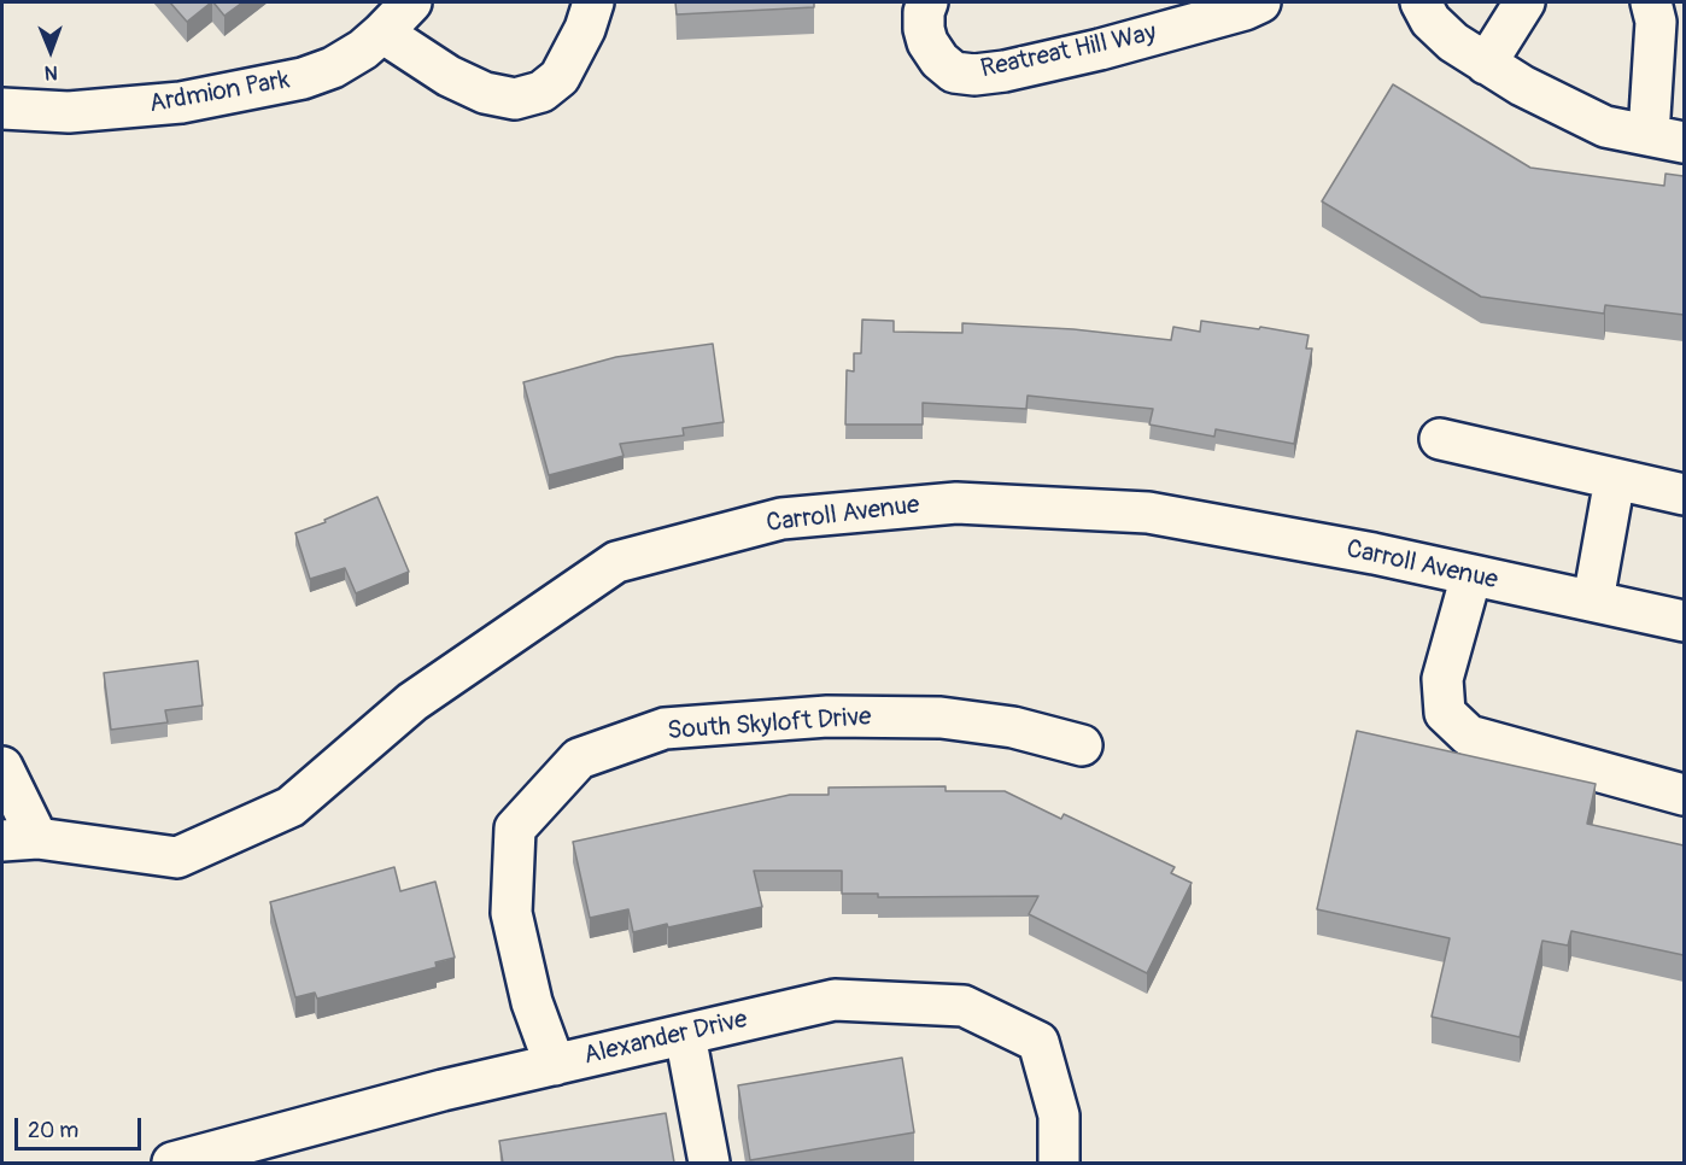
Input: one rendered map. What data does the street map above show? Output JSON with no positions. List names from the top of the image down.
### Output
{
  "streets": {
    "street": [
      "Reatreat Hill Way",
      "Ardmion Park",
      "Carroll Avenue",
      "South Skyloft Drive",
      "Alexander Drive"
    ]
  },
  "crossings": [
    ["South Skyloft Drive", "Alexander Drive"]
  ],
  "scale_bar": "20 m",
  "north": "bottom"
}
